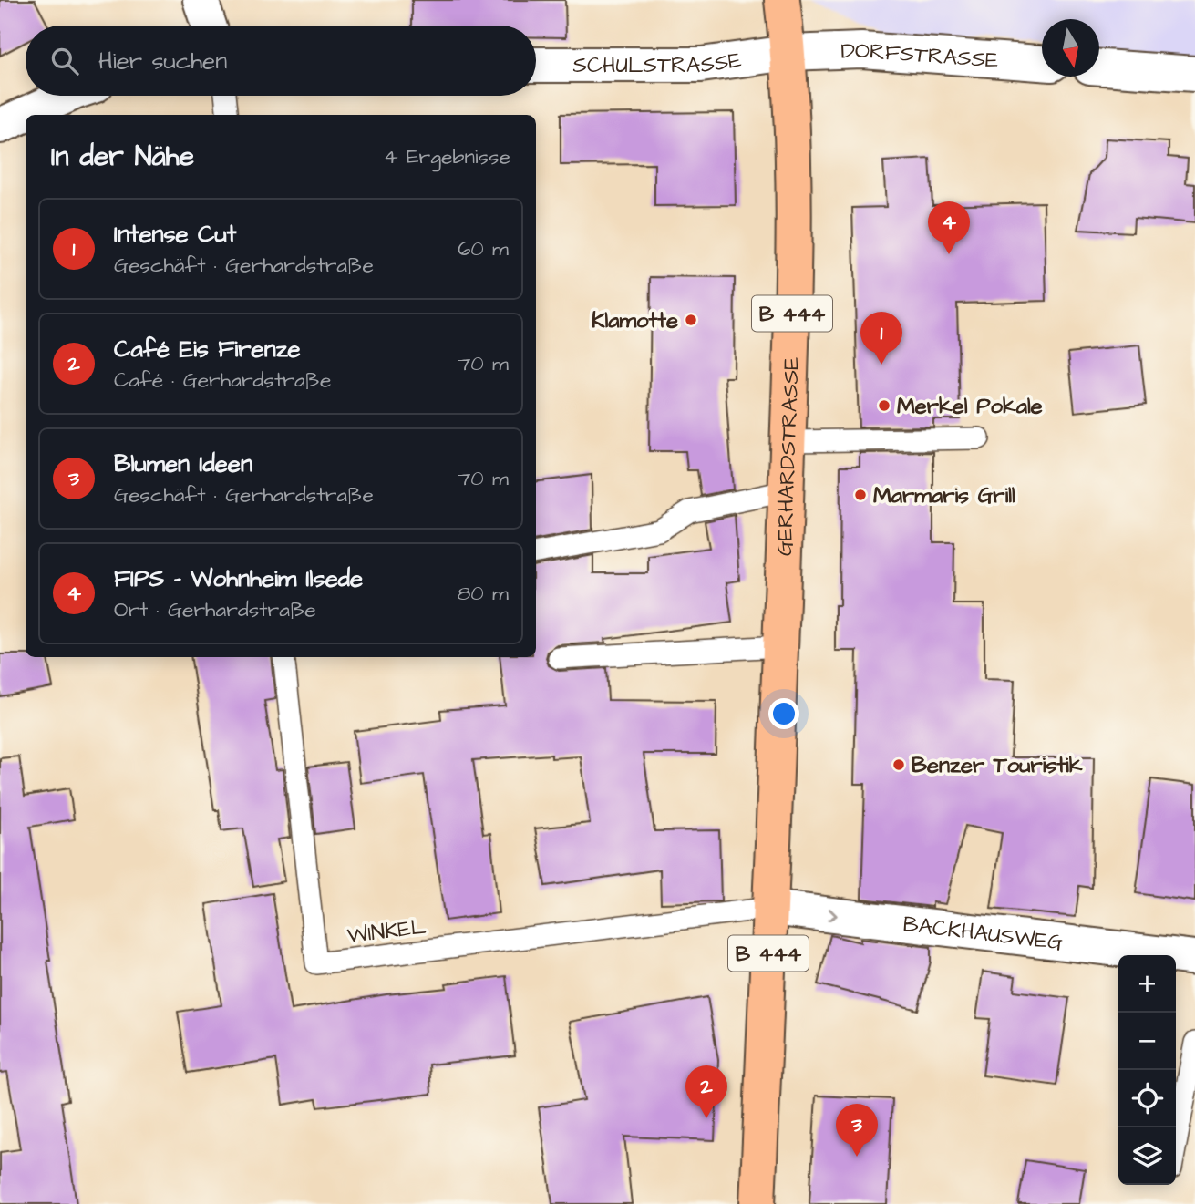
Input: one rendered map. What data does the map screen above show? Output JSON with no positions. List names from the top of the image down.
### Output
{
  "streets": {
    "main road": ["B 444", "GERHARDSTRASSE"],
    "street": ["DORFSTRASSE", "SCHULSTRASSE", "BACKHAUSWEG"],
    "lane": ["WINKEL"]
  },
  "crossings": [
    ["DORFSTRASSE", "SCHULSTRASSE"],
    ["DORFSTRASSE", "GERHARDSTRASSE"],
    ["SCHULSTRASSE", "GERHARDSTRASSE"],
    ["GERHARDSTRASSE", "WINKEL"],
    ["GERHARDSTRASSE", "BACKHAUSWEG"],
    ["WINKEL", "BACKHAUSWEG"]
  ],
  "one_way": ["BACKHAUSWEG"],
  "places": [
    "Klamotte",
    "Merkel Pokale",
    "Marmaris Grill",
    "Benzer Touristik"
  ],
  "north": "bottom",
  "page": {
    "search": "Hier suchen",
    "heading": ["In der Nähe", "4 Ergebnisse"],
    "list": [
      {
        "mark": "1",
        "name": "Intense Cut",
        "note": "Geschäft · Gerhardstraße",
        "value": "60 m"
      },
      {
        "mark": "2",
        "name": "Café Eis Firenze",
        "note": "Café · Gerhardstraße",
        "value": "70 m"
      },
      {
        "mark": "3",
        "name": "Blumen Ideen",
        "note": "Geschäft · Gerhardstraße",
        "value": "70 m"
      },
      {
        "mark": "4",
        "name": "FIPS - Wohnheim Ilsede",
        "note": "Ort · Gerhardstraße",
        "value": "80 m"
      }
    ],
    "pins": [
      "4",
      "1",
      "2",
      "3"
    ],
    "map_buttons": ["+", "−"]
  }
}
